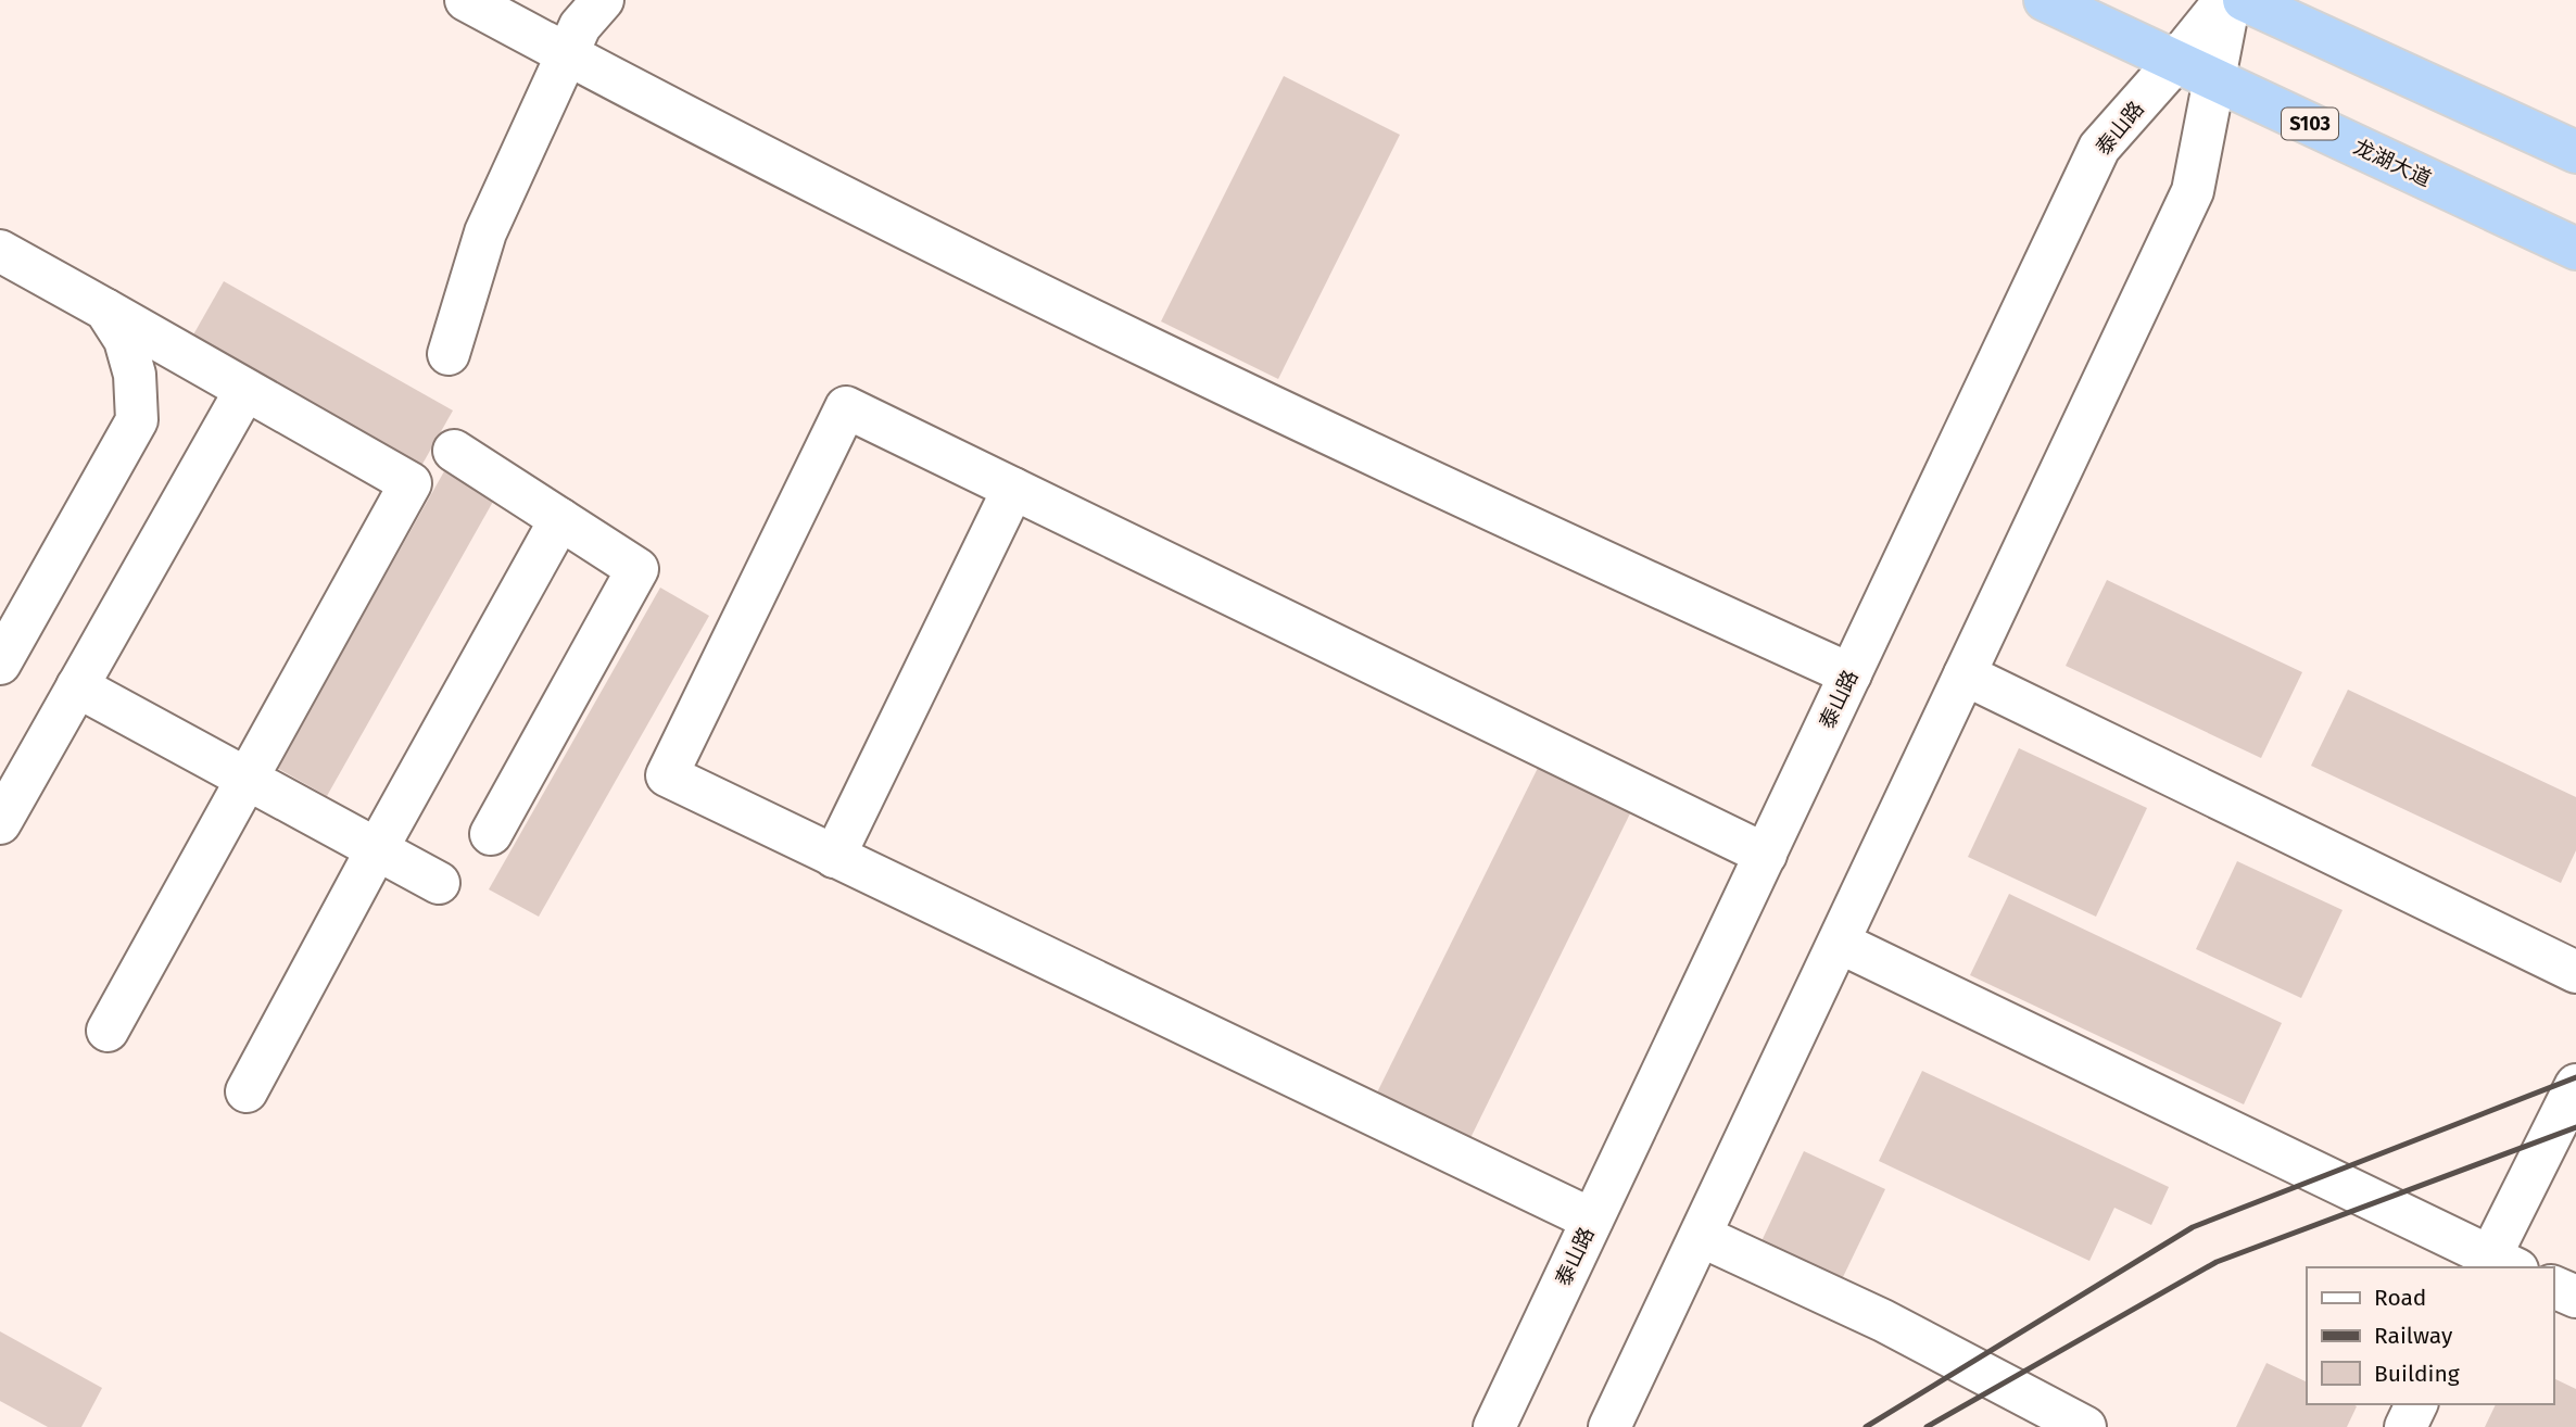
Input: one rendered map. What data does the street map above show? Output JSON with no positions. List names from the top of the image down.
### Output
{
  "streets": {
    "highway": ["S103", "龙湖大道"],
    "street": ["泰山路"]
  },
  "crossings": [
    ["泰山路", "龙湖大道"]
  ],
  "legend": ["Road", "Railway", "Building"]
}
